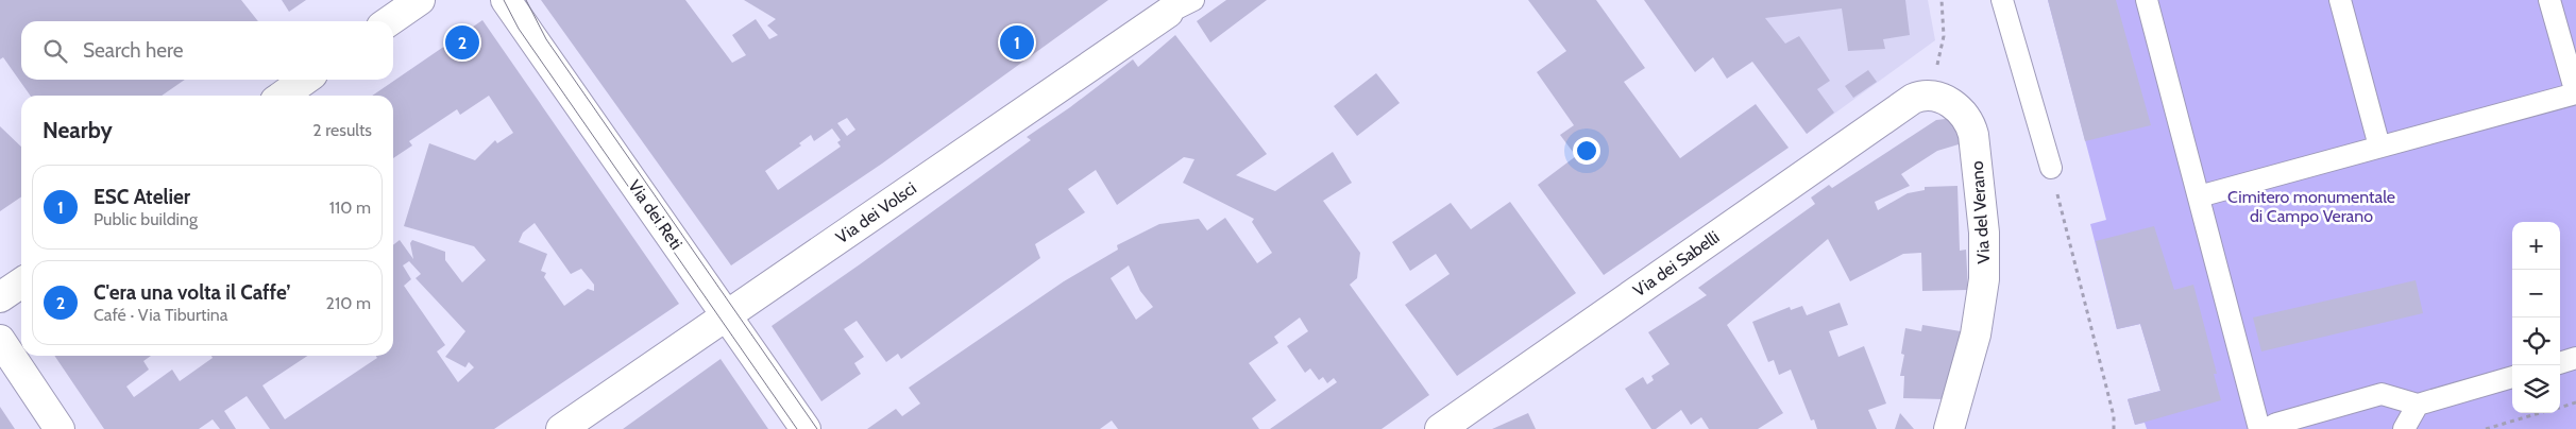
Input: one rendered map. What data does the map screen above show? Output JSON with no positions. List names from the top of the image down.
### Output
{
  "streets": {
    "street": [
      "Via dei Volsci",
      "Via del Verano",
      "Via dei Reti",
      "Via dei Sabelli"
    ]
  },
  "crossings": [
    ["Via dei Volsci", "Via dei Reti"],
    ["Via del Verano", "Via dei Sabelli"]
  ],
  "parks": ["Cimitero monumentale di Campo Verano"],
  "page": {
    "search": "Search here",
    "pins": ["1", "2"],
    "heading": ["Nearby", "2 results"],
    "list": [
      {
        "mark": "1",
        "name": "ESC Atelier",
        "note": "Public building",
        "value": "110 m"
      },
      {
        "mark": "2",
        "name": "C'era una volta il Caffe’",
        "note": "Café · Via Tiburtina",
        "value": "210 m"
      }
    ],
    "map_buttons": ["+", "−"]
  }
}
